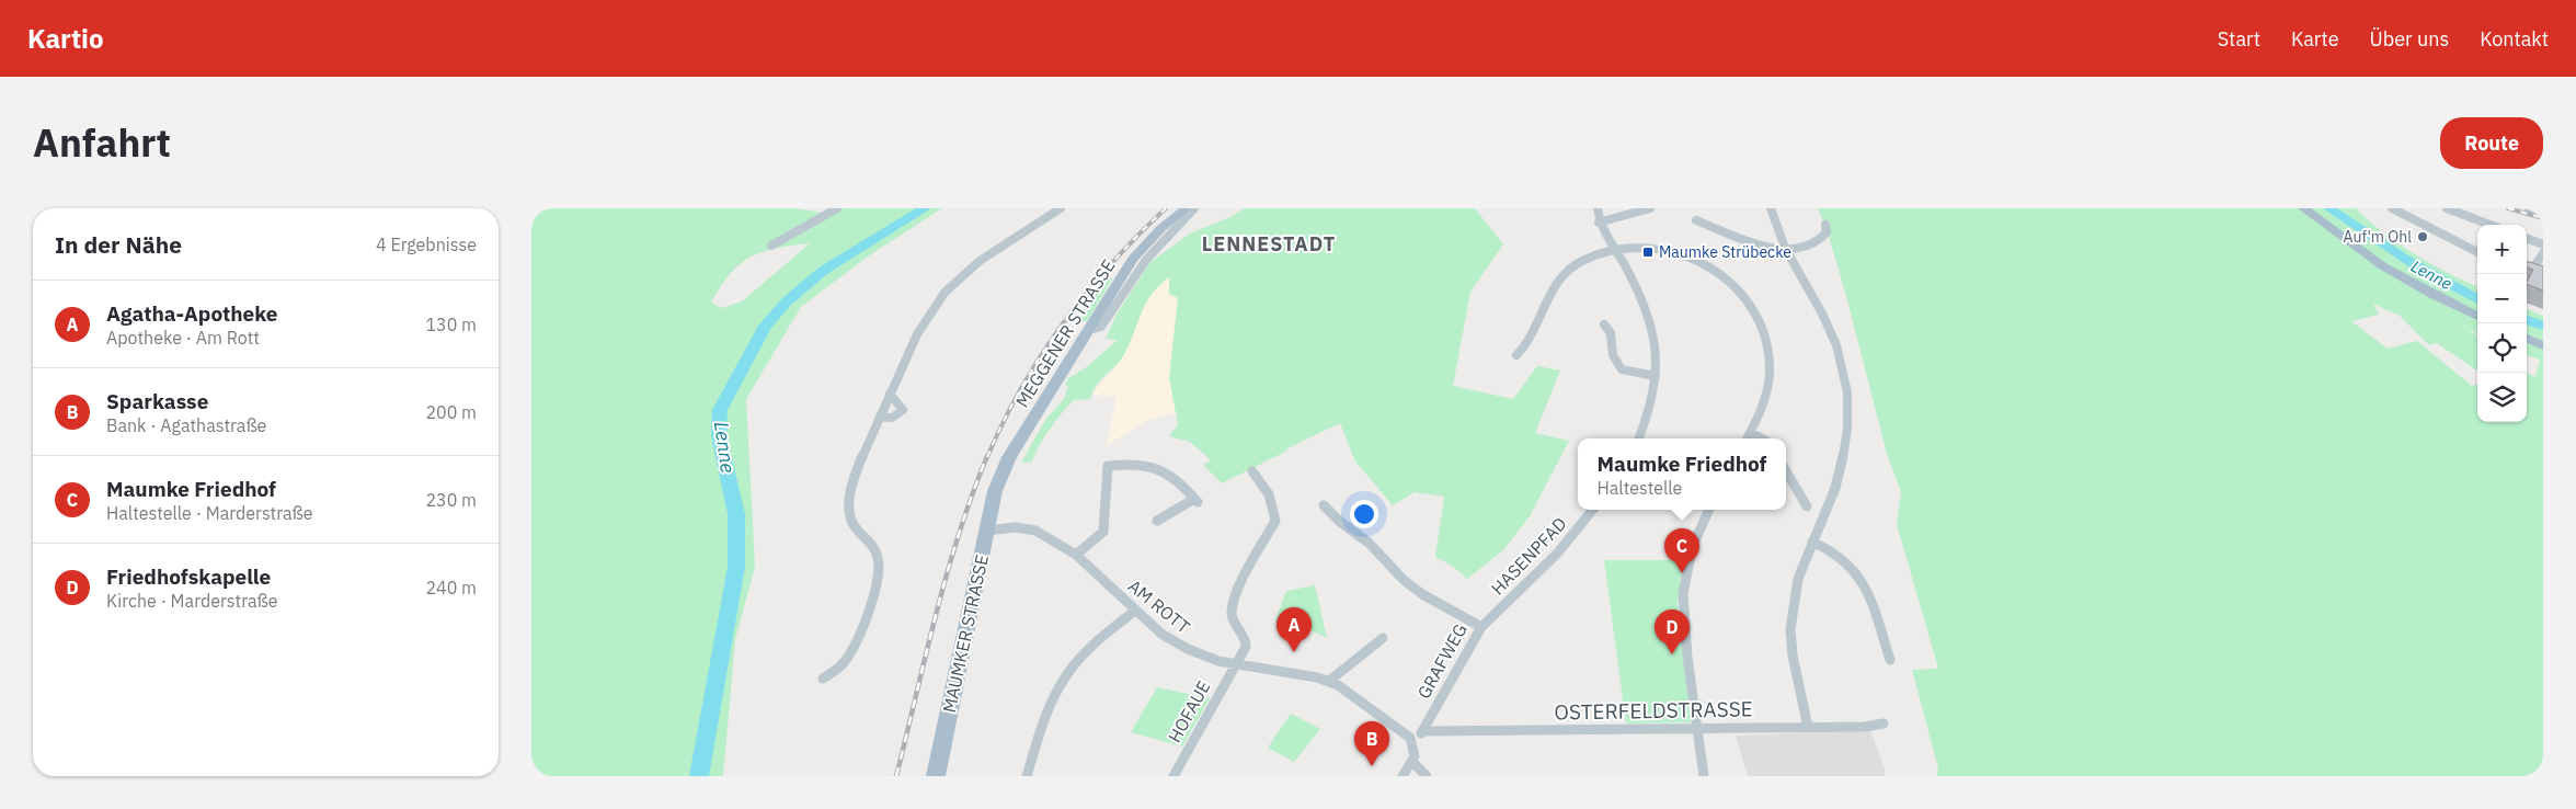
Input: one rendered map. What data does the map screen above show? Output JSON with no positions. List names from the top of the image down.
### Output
{
  "streets": {
    "main road": ["MEGGENER STRASSE", "MAUMKER STRASSE"],
    "street": [
      "HASENPFAD",
      "AM ROTT",
      "GRAFWEG",
      "OSTERFELDSTRASSE",
      "HOFAUE"
    ]
  },
  "crossings": [
    ["MEGGENER STRASSE", "MAUMKER STRASSE"],
    ["HASENPFAD", "GRAFWEG"],
    ["AM ROTT", "MAUMKER STRASSE"],
    ["AM ROTT", "HOFAUE"],
    ["GRAFWEG", "OSTERFELDSTRASSE"]
  ],
  "districts": ["LENNESTADT"],
  "water": ["Lenne"],
  "places": {
    "other": ["Auf'm Ohl"],
    "transit": ["Maumke Strübecke"]
  },
  "page": {
    "header": "Kartio",
    "nav": [
      "Start",
      "Karte",
      "Über uns",
      "Kontakt"
    ],
    "title": "Anfahrt",
    "buttons": "Route",
    "heading": ["In der Nähe", "4 Ergebnisse"],
    "map_buttons": ["+", "−"],
    "list": [
      {
        "mark": "A",
        "name": "Agatha-Apotheke",
        "note": "Apotheke · Am Rott",
        "value": "130 m"
      },
      {
        "mark": "B",
        "name": "Sparkasse",
        "note": "Bank · Agathastraße",
        "value": "200 m"
      },
      {
        "mark": "C",
        "name": "Maumke Friedhof",
        "note": "Haltestelle · Marderstraße",
        "value": "230 m"
      },
      {
        "mark": "D",
        "name": "Friedhofskapelle",
        "note": "Kirche · Marderstraße",
        "value": "240 m"
      }
    ],
    "popup": ["Maumke Friedhof", "Haltestelle"],
    "pins": [
      "C",
      "A",
      "D",
      "B"
    ]
  }
}
